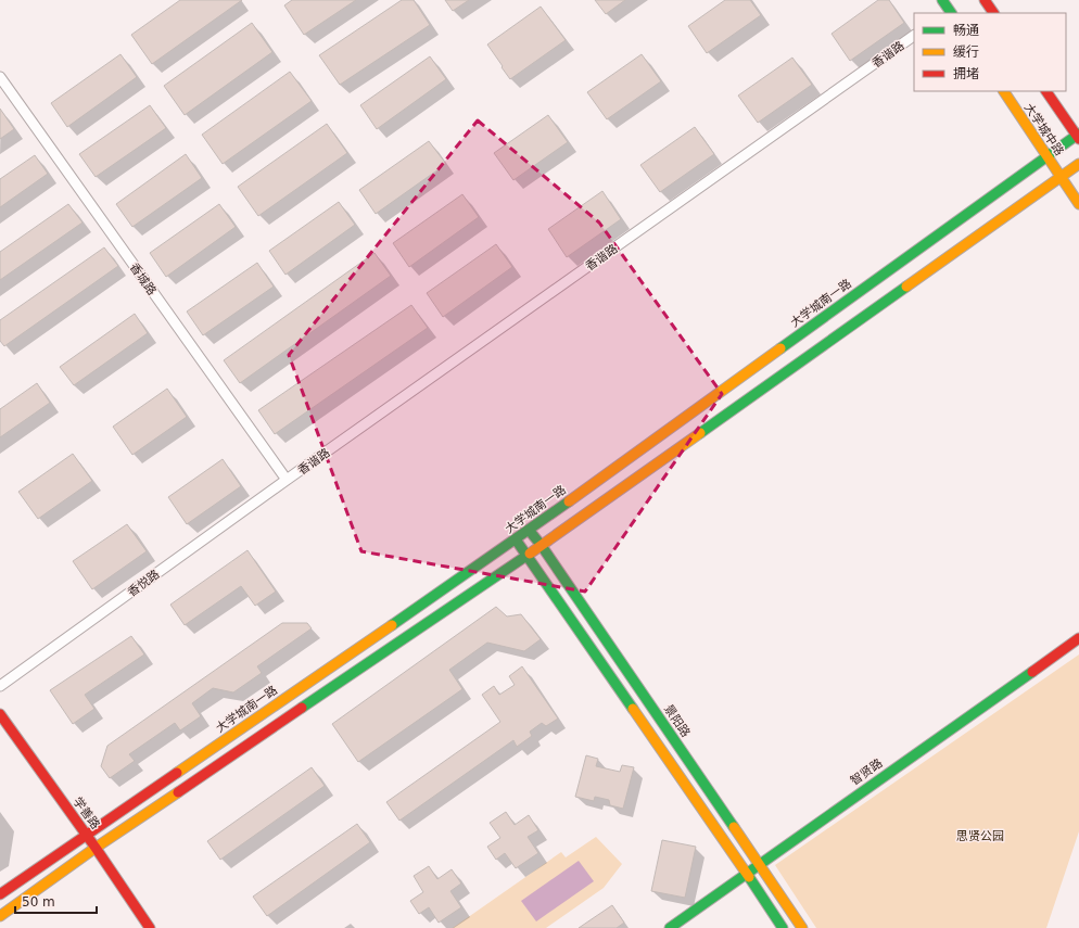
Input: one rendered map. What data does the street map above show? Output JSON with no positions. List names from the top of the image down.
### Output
{
  "streets": {
    "main road": [
      "大学城中路",
      "大学城南一路",
      "景阳路",
      "智贤路",
      "学善路"
    ],
    "street": ["香谐路", "香城路", "香悦路"]
  },
  "crossings": [
    ["香谐路", "香城路"],
    ["香谐路", "香悦路"],
    ["大学城中路", "大学城南一路"],
    ["香城路", "香悦路"],
    ["大学城南一路", "景阳路"],
    ["大学城南一路", "学善路"],
    ["景阳路", "智贤路"]
  ],
  "parks": ["思贤公园"],
  "legend": ["畅通", "缓行", "拥堵"],
  "scale_bar": "50 m"
}
